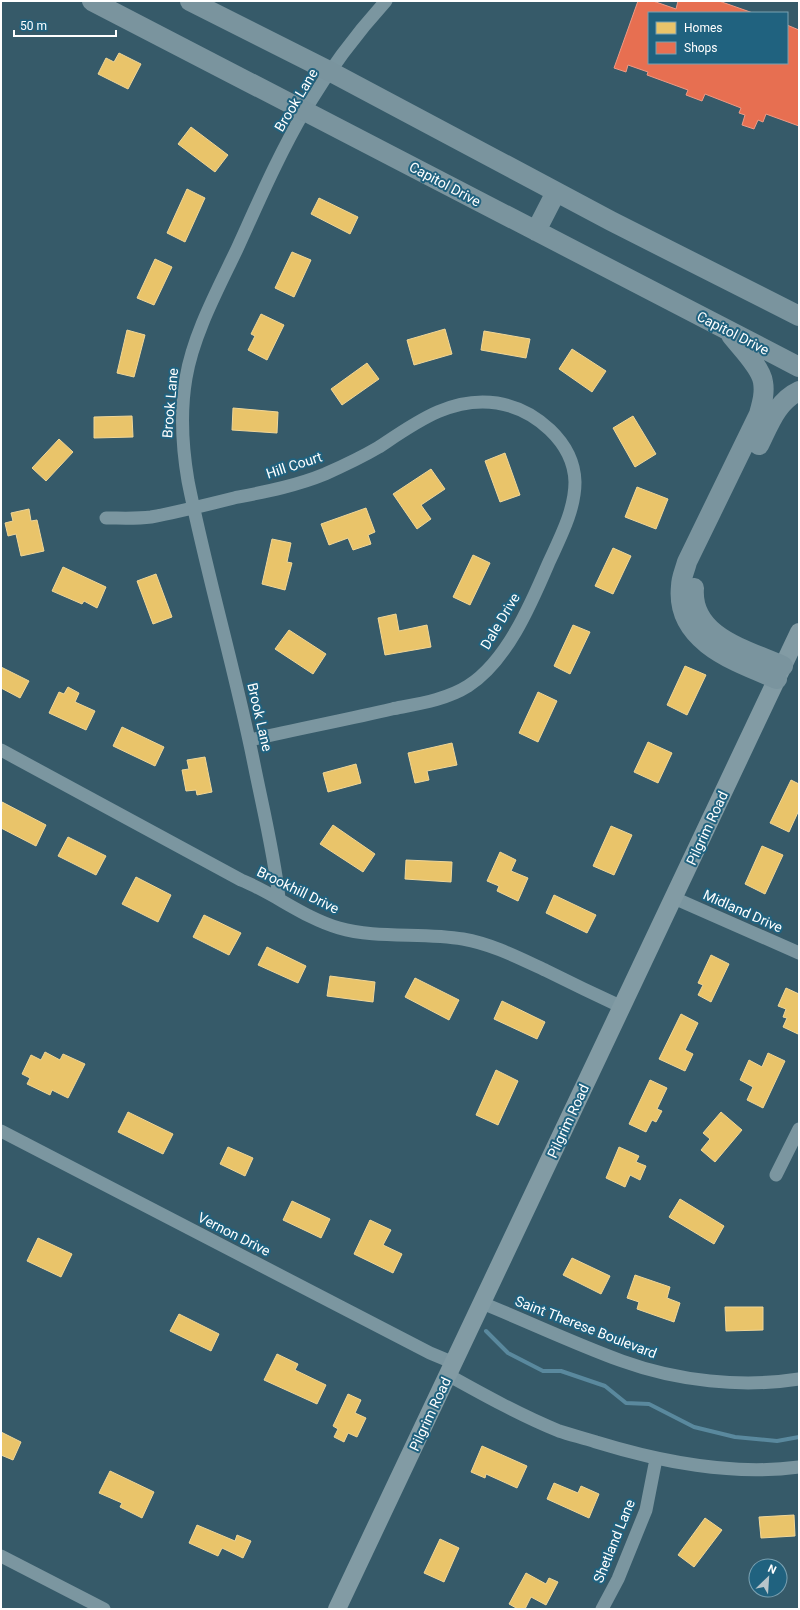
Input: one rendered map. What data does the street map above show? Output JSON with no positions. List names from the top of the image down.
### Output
{
  "streets": {
    "main road": ["Capitol Drive", "Pilgrim Road"],
    "street": [
      "Brook Lane",
      "Hill Court",
      "Dale Drive",
      "Brookhill Drive",
      "Midland Drive",
      "Vernon Drive",
      "Saint Therese Boulevard",
      "Shetland Lane"
    ]
  },
  "crossings": [
    ["Brook Lane", "Capitol Drive"],
    ["Brook Lane", "Hill Court"],
    ["Brook Lane", "Dale Drive"],
    ["Brook Lane", "Brookhill Drive"],
    ["Hill Court", "Dale Drive"],
    ["Pilgrim Road", "Brookhill Drive"],
    ["Pilgrim Road", "Midland Drive"],
    ["Pilgrim Road", "Vernon Drive"],
    ["Pilgrim Road", "Saint Therese Boulevard"],
    ["Vernon Drive", "Shetland Lane"]
  ],
  "legend": ["Homes", "Shops"],
  "scale_bar": "50 m",
  "north": "top right"
}
